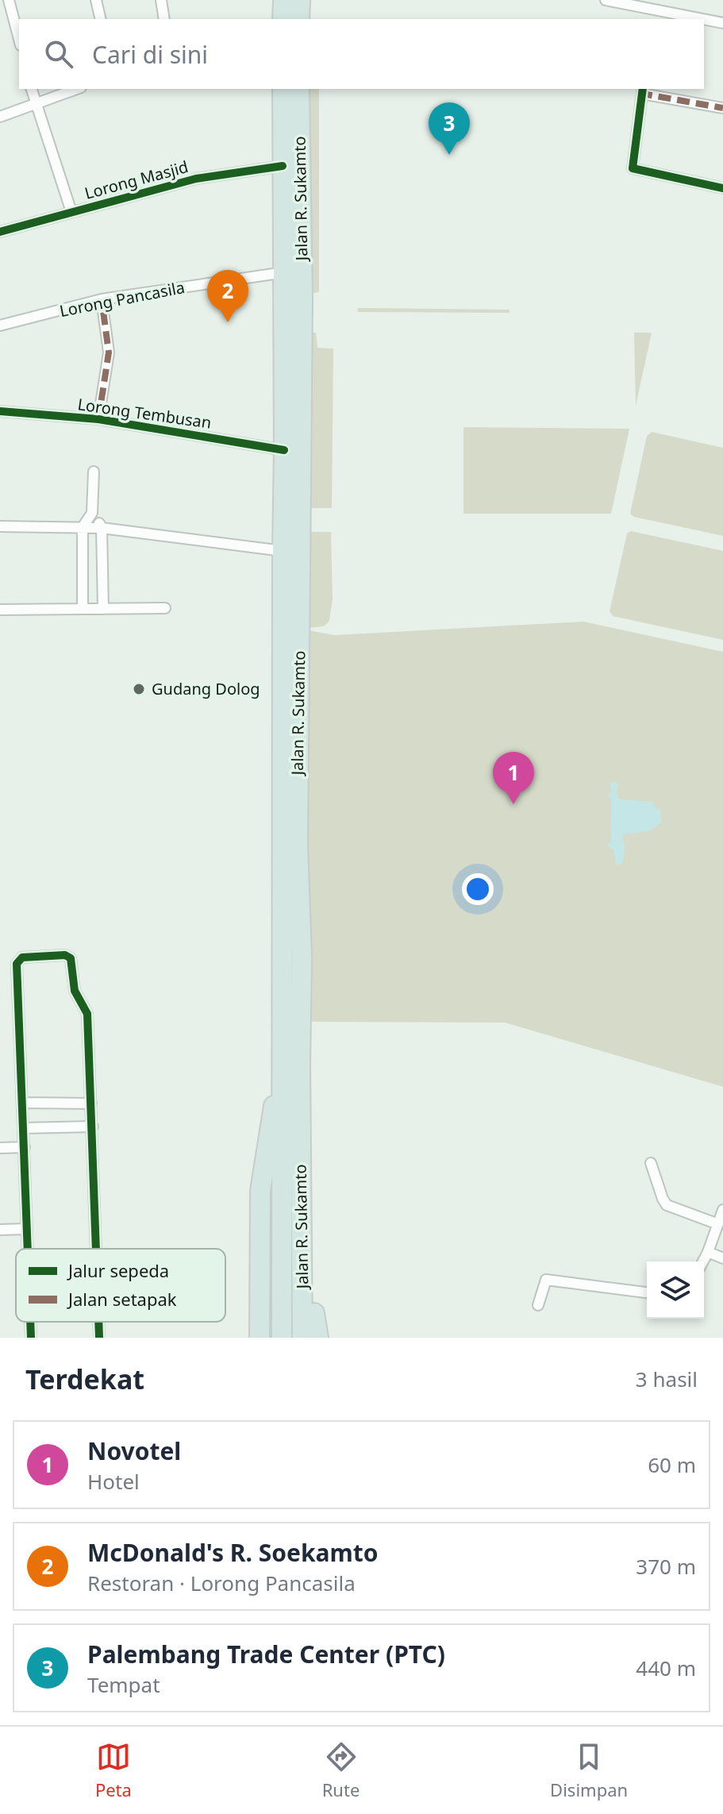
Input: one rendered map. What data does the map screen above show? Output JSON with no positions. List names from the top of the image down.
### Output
{
  "streets": {
    "highway": ["Jalan R. Sukamto"],
    "street": ["Lorong Masjid", "Lorong Pancasila", "Lorong Tembusan"]
  },
  "crossings": [
    ["Lorong Masjid", "Jalan R. Sukamto"],
    ["Jalan R. Sukamto", "Lorong Pancasila"],
    ["Jalan R. Sukamto", "Lorong Tembusan"]
  ],
  "places": ["Gudang Dolog"],
  "legend": ["Jalur sepeda", "Jalan setapak"],
  "page": {
    "search": "Cari di sini",
    "pins": ["3", "2", "1"],
    "heading": ["Terdekat", "3 hasil"],
    "list": [
      {
        "mark": "1",
        "name": "Novotel",
        "note": "Hotel",
        "value": "60 m"
      },
      {
        "mark": "2",
        "name": "McDonald's R. Soekamto",
        "note": "Restoran · Lorong Pancasila",
        "value": "370 m"
      },
      {
        "mark": "3",
        "name": "Palembang Trade Center (PTC)",
        "note": "Tempat",
        "value": "440 m"
      }
    ],
    "nav": ["Peta", "Rute", "Disimpan"]
  }
}
